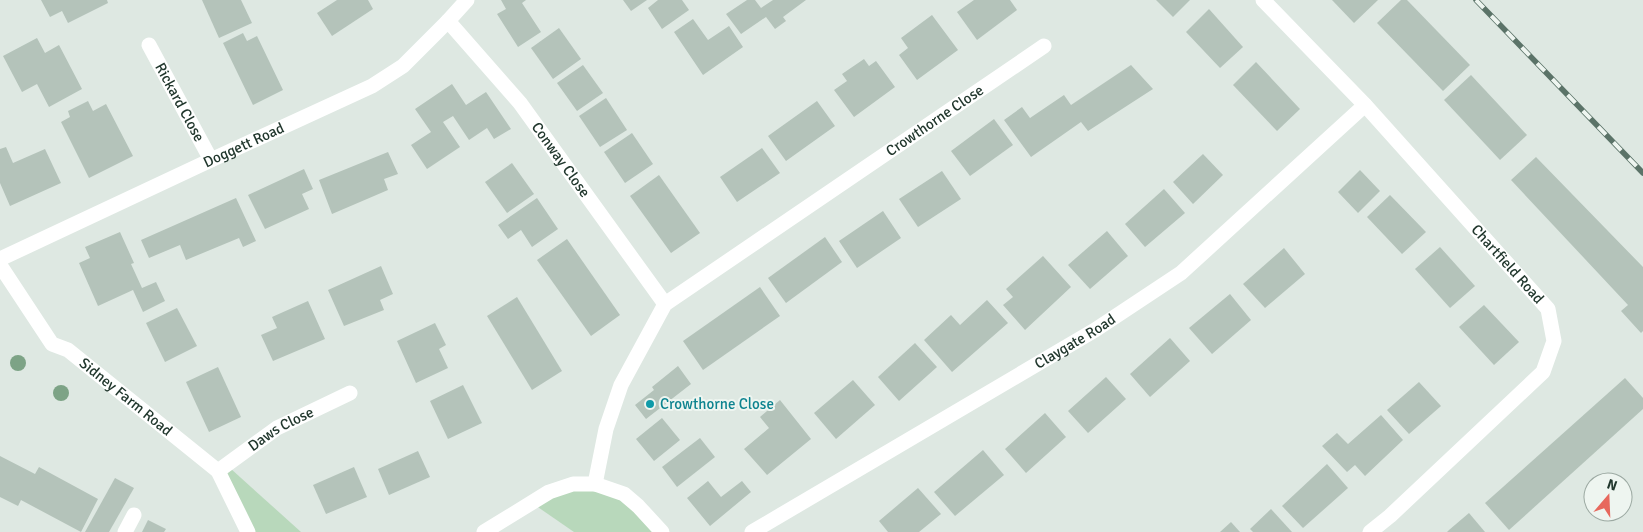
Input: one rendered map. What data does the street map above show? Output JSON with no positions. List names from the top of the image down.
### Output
{
  "streets": {
    "street": [
      "Rickard Close",
      "Crowthorne Close",
      "Doggett Road",
      "Conway Close",
      "Chartfield Road",
      "Claygate Road",
      "Sidney Farm Road",
      "Daws Close"
    ]
  },
  "crossings": [
    ["Rickard Close", "Doggett Road"],
    ["Crowthorne Close", "Conway Close"],
    ["Doggett Road", "Conway Close"],
    ["Chartfield Road", "Claygate Road"],
    ["Sidney Farm Road", "Daws Close"]
  ],
  "places": ["Crowthorne Close"],
  "north": "top"
}
